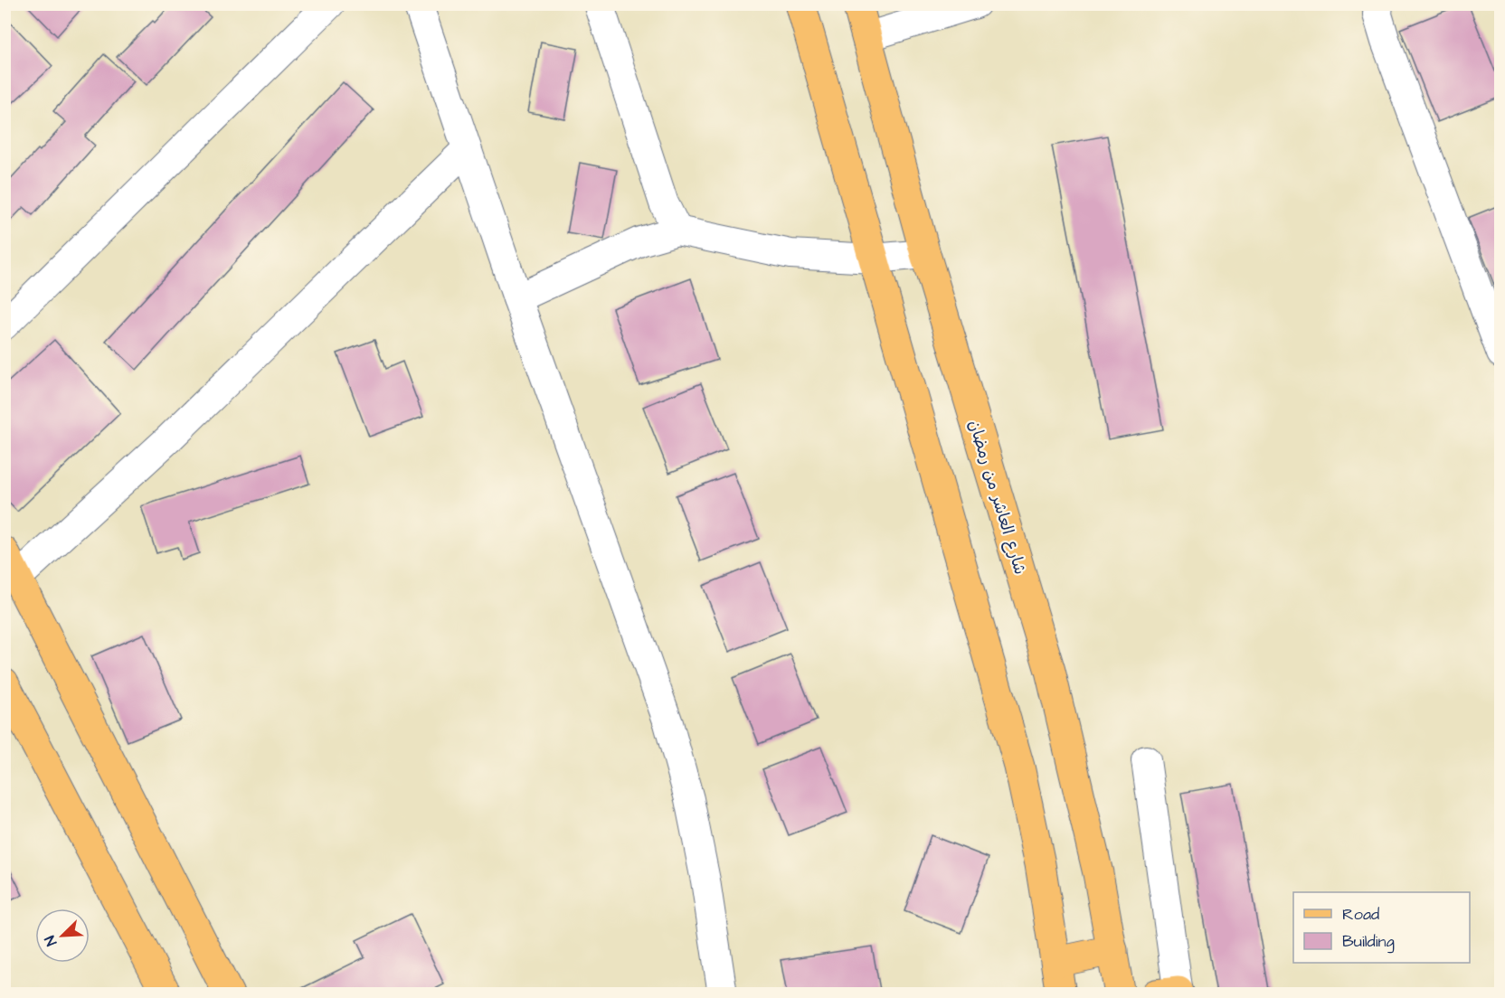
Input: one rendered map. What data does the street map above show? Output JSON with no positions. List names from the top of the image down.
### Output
{
  "streets": {
    "main road": ["شارع العاشر من رمضان"]
  },
  "legend": ["Road", "Building"],
  "north": "bottom left"
}
